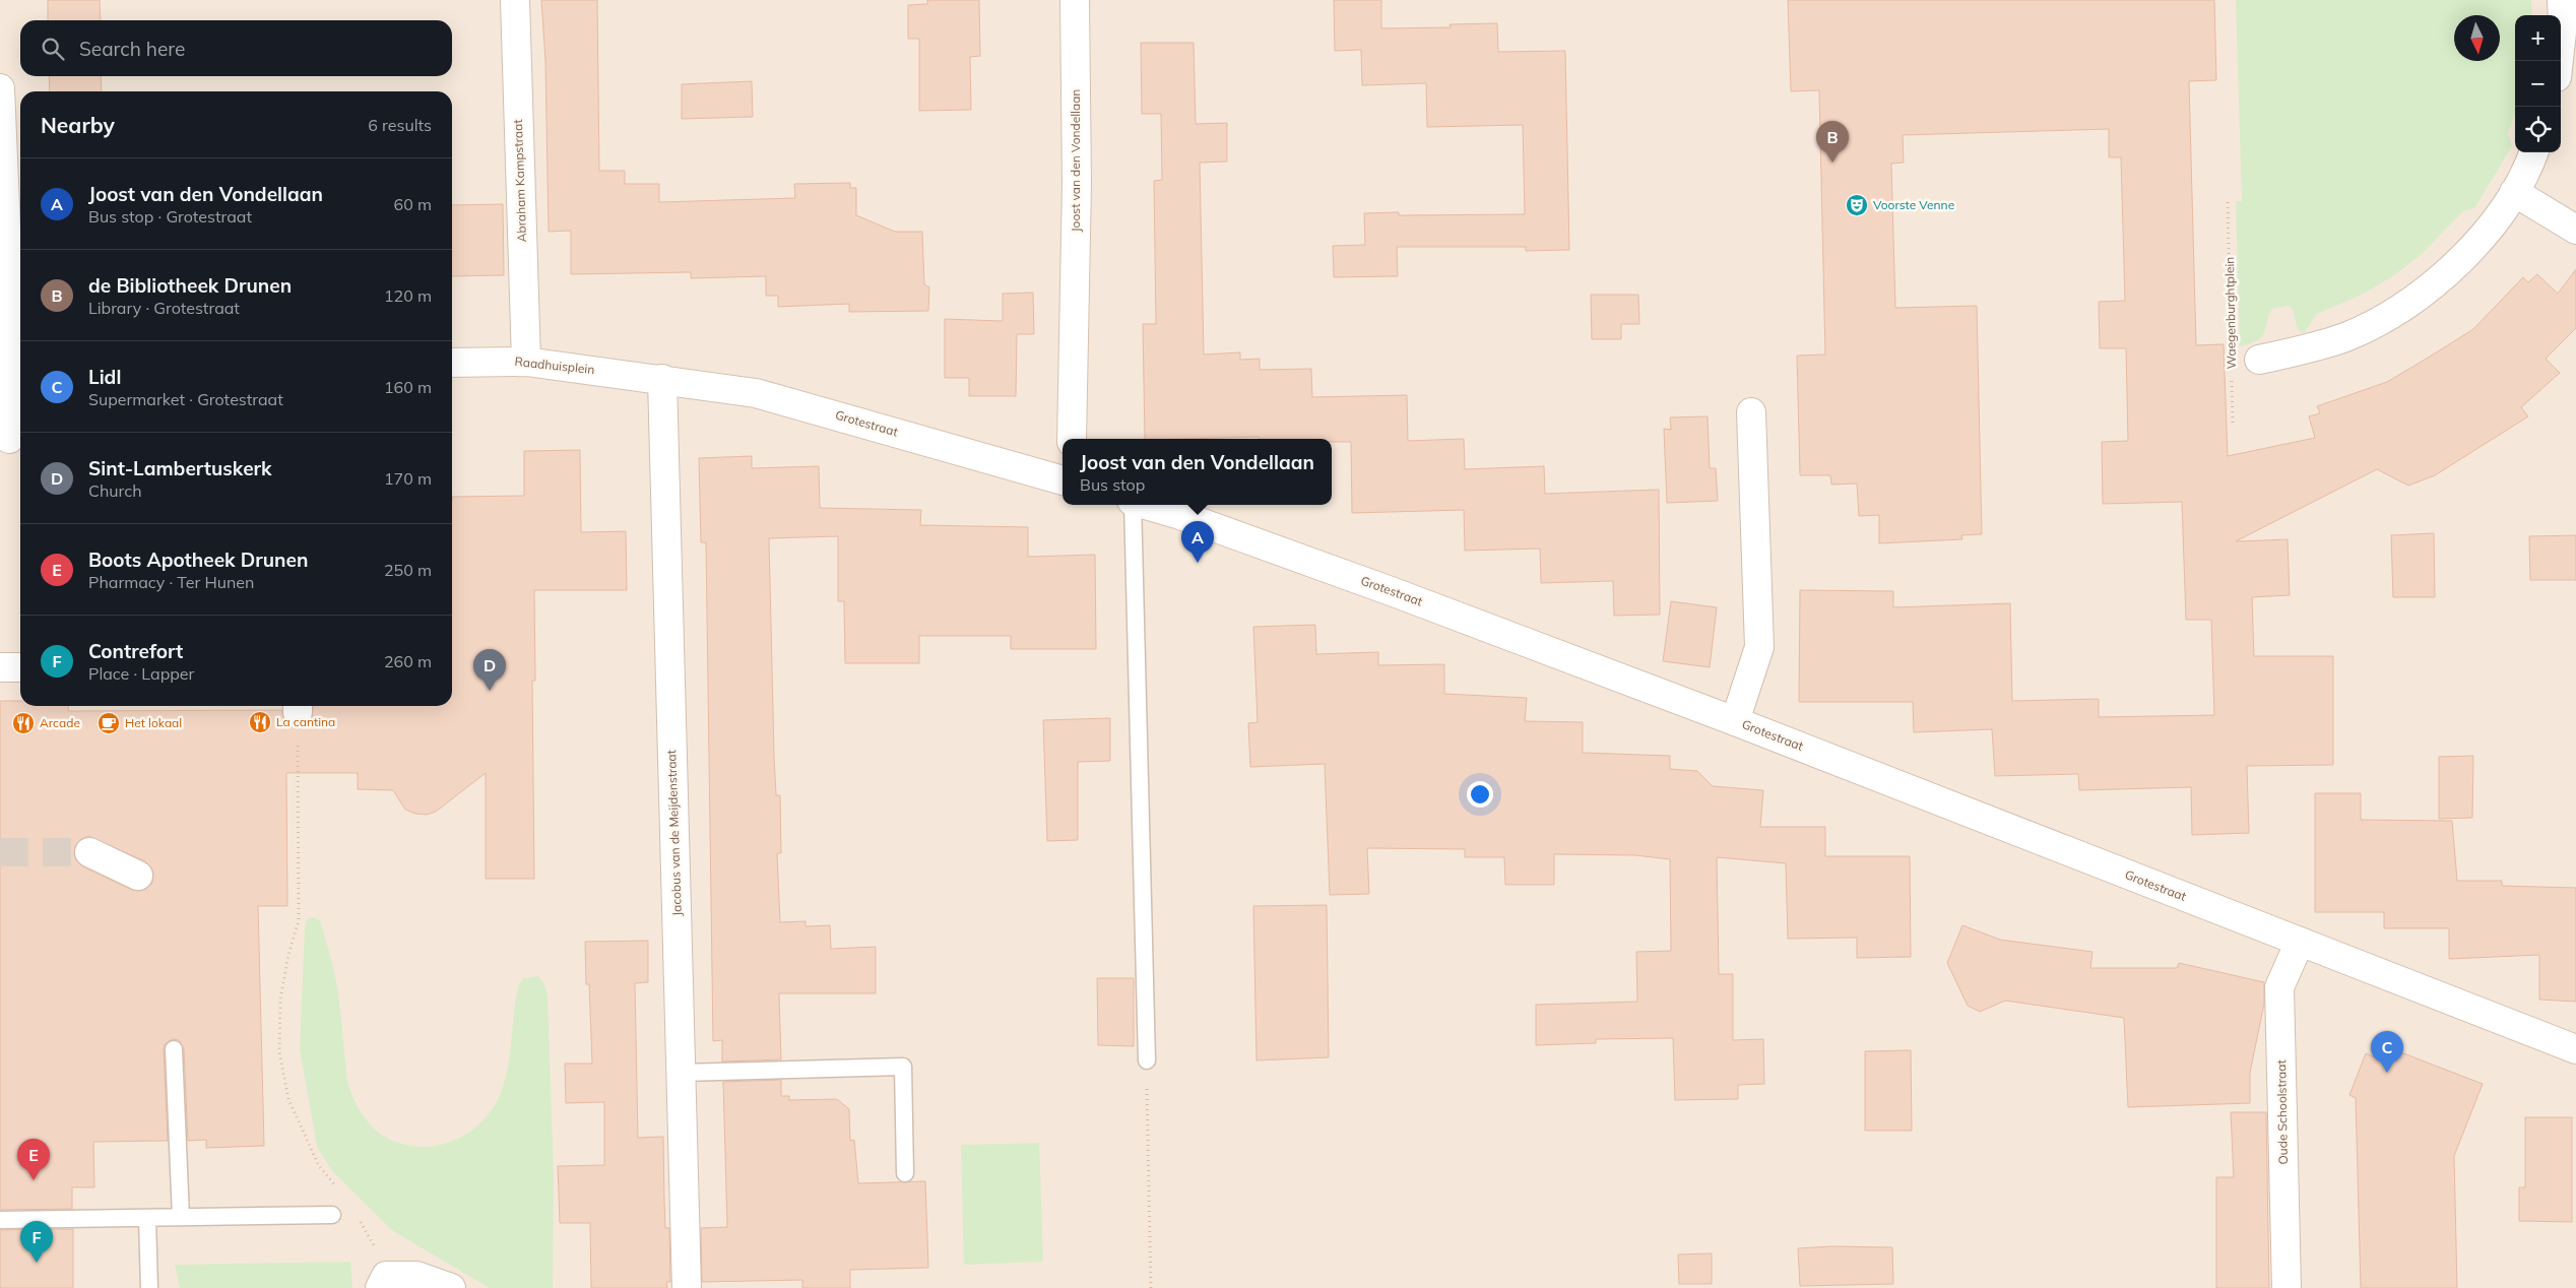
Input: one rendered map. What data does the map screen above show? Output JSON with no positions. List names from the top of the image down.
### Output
{
  "streets": {
    "street": [
      "Joost van den Vondellaan",
      "Abraham Kampstraat",
      "Raadhuisplein",
      "Grotestraat",
      "Jacobus van de Meijdenstraat",
      "Oude Schoolstraat"
    ],
    "path": ["Waegenburghtplein"]
  },
  "crossings": [
    ["Abraham Kampstraat", "Raadhuisplein"],
    ["Raadhuisplein", "Grotestraat"],
    ["Raadhuisplein", "Jacobus van de Meijdenstraat"],
    ["Grotestraat", "Jacobus van de Meijdenstraat"],
    ["Grotestraat", "Oude Schoolstraat"]
  ],
  "places": {
    "theatre": ["Voorste Venne"],
    "restaurant": ["La cantina", "Arcade"],
    "cafe": ["Het lokaal"]
  },
  "north": "bottom",
  "page": {
    "map_buttons": ["+", "−"],
    "search": "Search here",
    "heading": ["Nearby", "6 results"],
    "pins": [
      "B",
      "A",
      "D",
      "C",
      "E",
      "F"
    ],
    "list": [
      {
        "mark": "A",
        "name": "Joost van den Vondellaan",
        "note": "Bus stop · Grotestraat",
        "value": "60 m"
      },
      {
        "mark": "B",
        "name": "de Bibliotheek Drunen",
        "note": "Library · Grotestraat",
        "value": "120 m"
      },
      {
        "mark": "C",
        "name": "Lidl",
        "note": "Supermarket · Grotestraat",
        "value": "160 m"
      },
      {
        "mark": "D",
        "name": "Sint-Lambertuskerk",
        "note": "Church",
        "value": "170 m"
      },
      {
        "mark": "E",
        "name": "Boots Apotheek Drunen",
        "note": "Pharmacy · Ter Hunen",
        "value": "250 m"
      },
      {
        "mark": "F",
        "name": "Contrefort",
        "note": "Place · Lapper",
        "value": "260 m"
      }
    ],
    "popup": ["Joost van den Vondellaan", "Bus stop"]
  }
}
